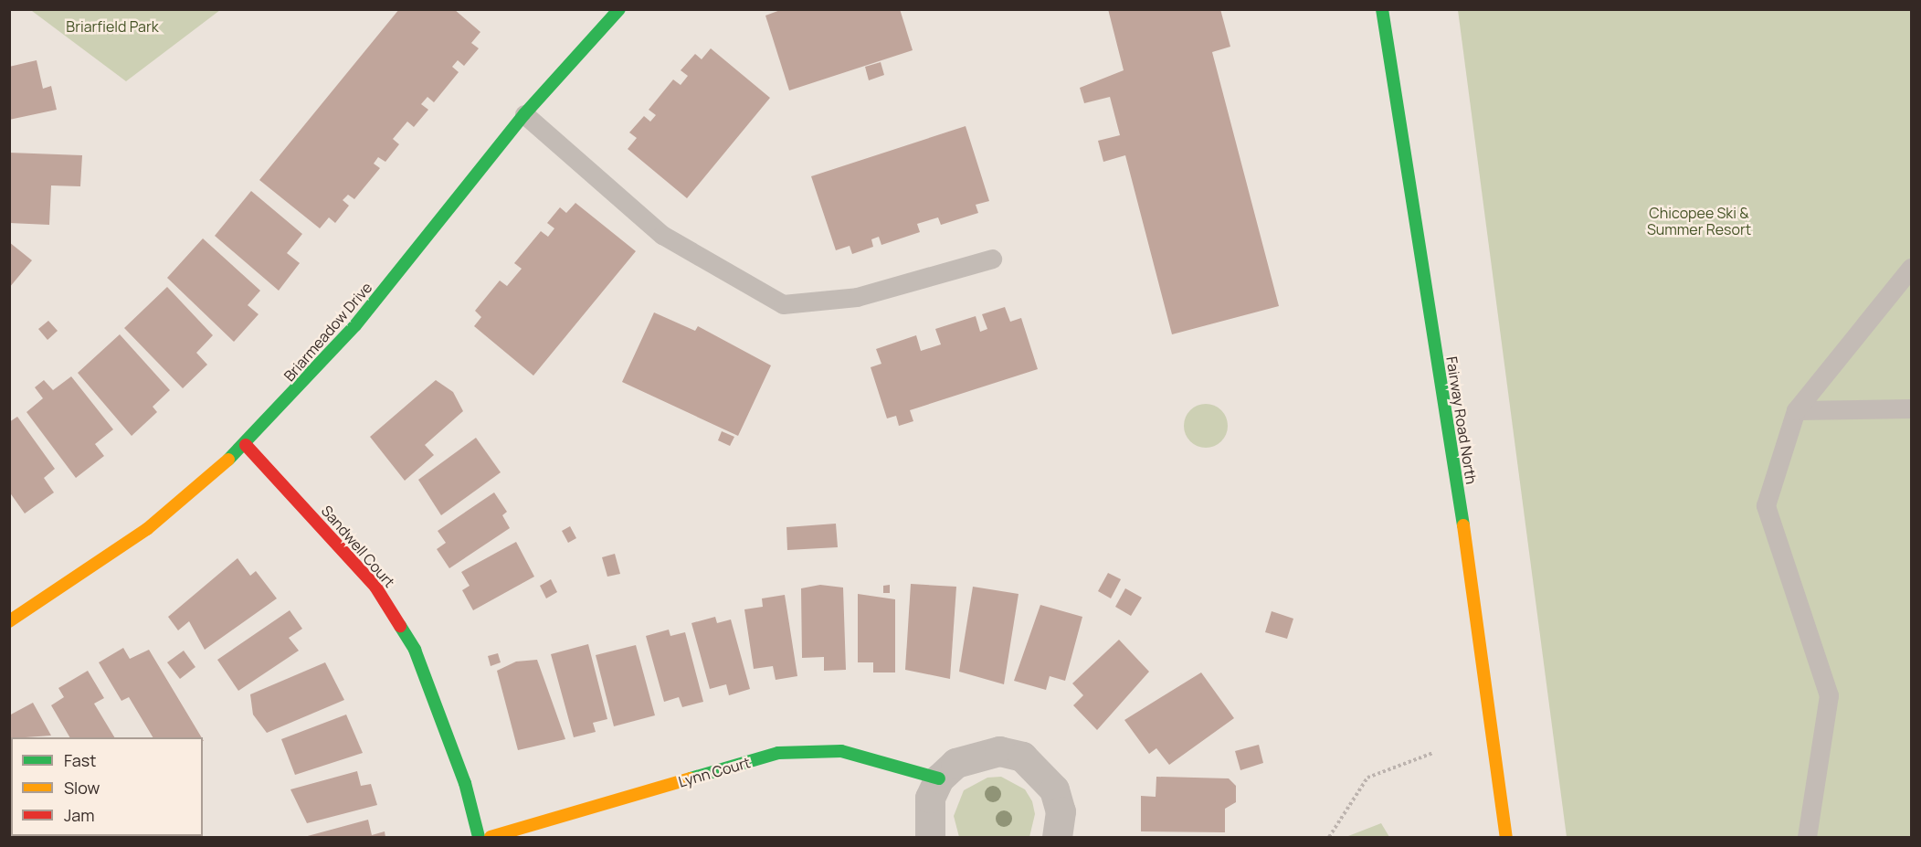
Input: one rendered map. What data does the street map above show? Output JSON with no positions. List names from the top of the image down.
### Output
{
  "streets": {
    "street": [
      "Briarmeadow Drive",
      "Fairway Road North",
      "Sandwell Court",
      "Lynn Court"
    ]
  },
  "crossings": [
    ["Briarmeadow Drive", "Sandwell Court"]
  ],
  "parks": ["Briarfield Park", "Chicopee Ski & Summer Resort"],
  "legend": ["Fast", "Slow", "Jam"]
}
